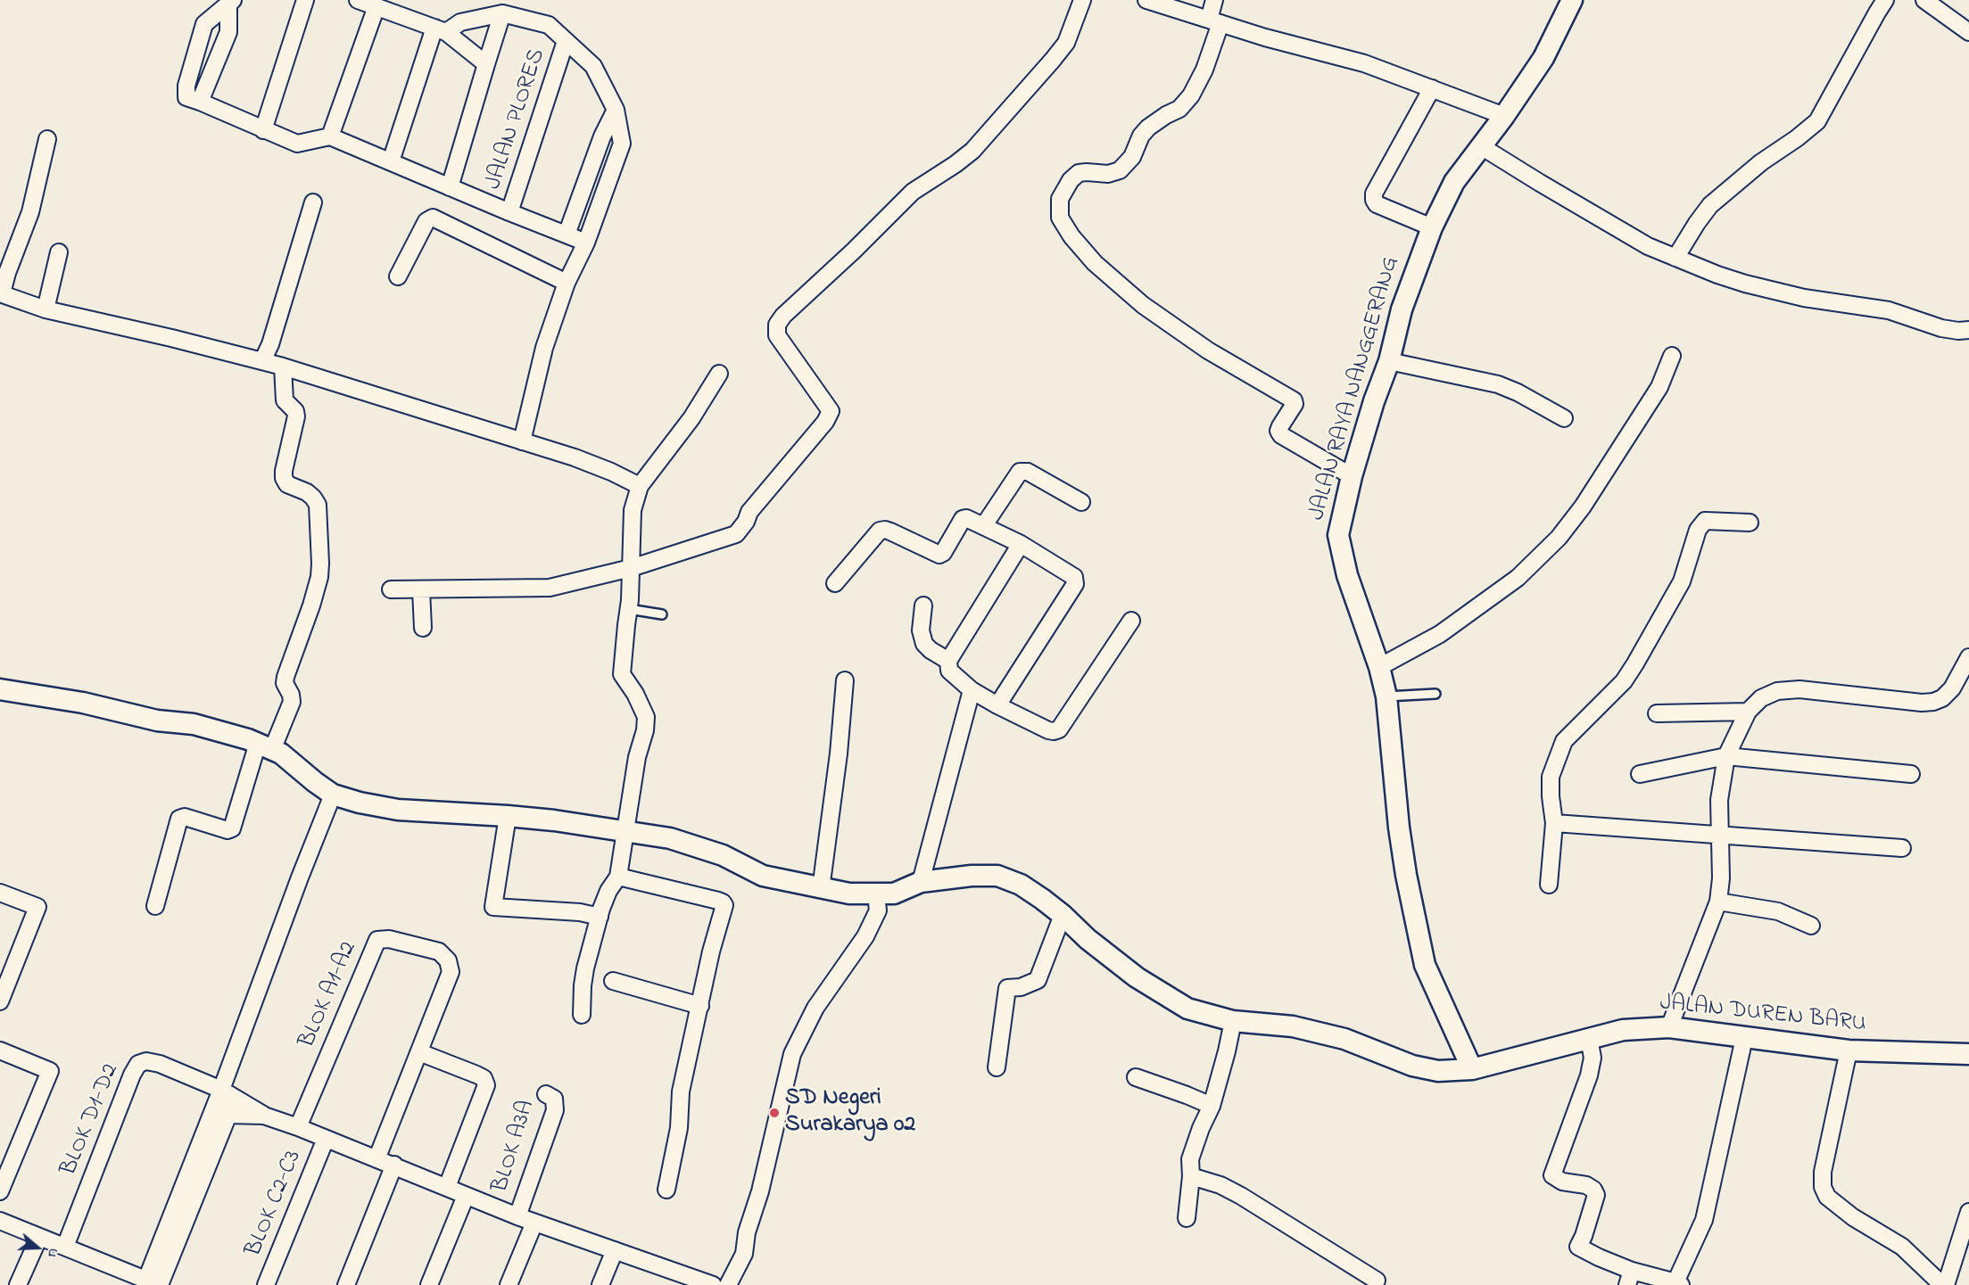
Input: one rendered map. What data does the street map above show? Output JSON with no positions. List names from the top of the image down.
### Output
{
  "streets": {
    "street": [
      "JALAN PLORES",
      "JALAN RAYA NANGGERANG",
      "BLOK A1-A2",
      "JALAN DUREN BARU",
      "BLOK D1-D2",
      "BLOK A3A",
      "BLOK C2-C3"
    ]
  },
  "crossings": [
    ["JALAN RAYA NANGGERANG", "JALAN DUREN BARU"]
  ],
  "places": ["SD Negeri Surakarya 02"],
  "north": "right"
}
